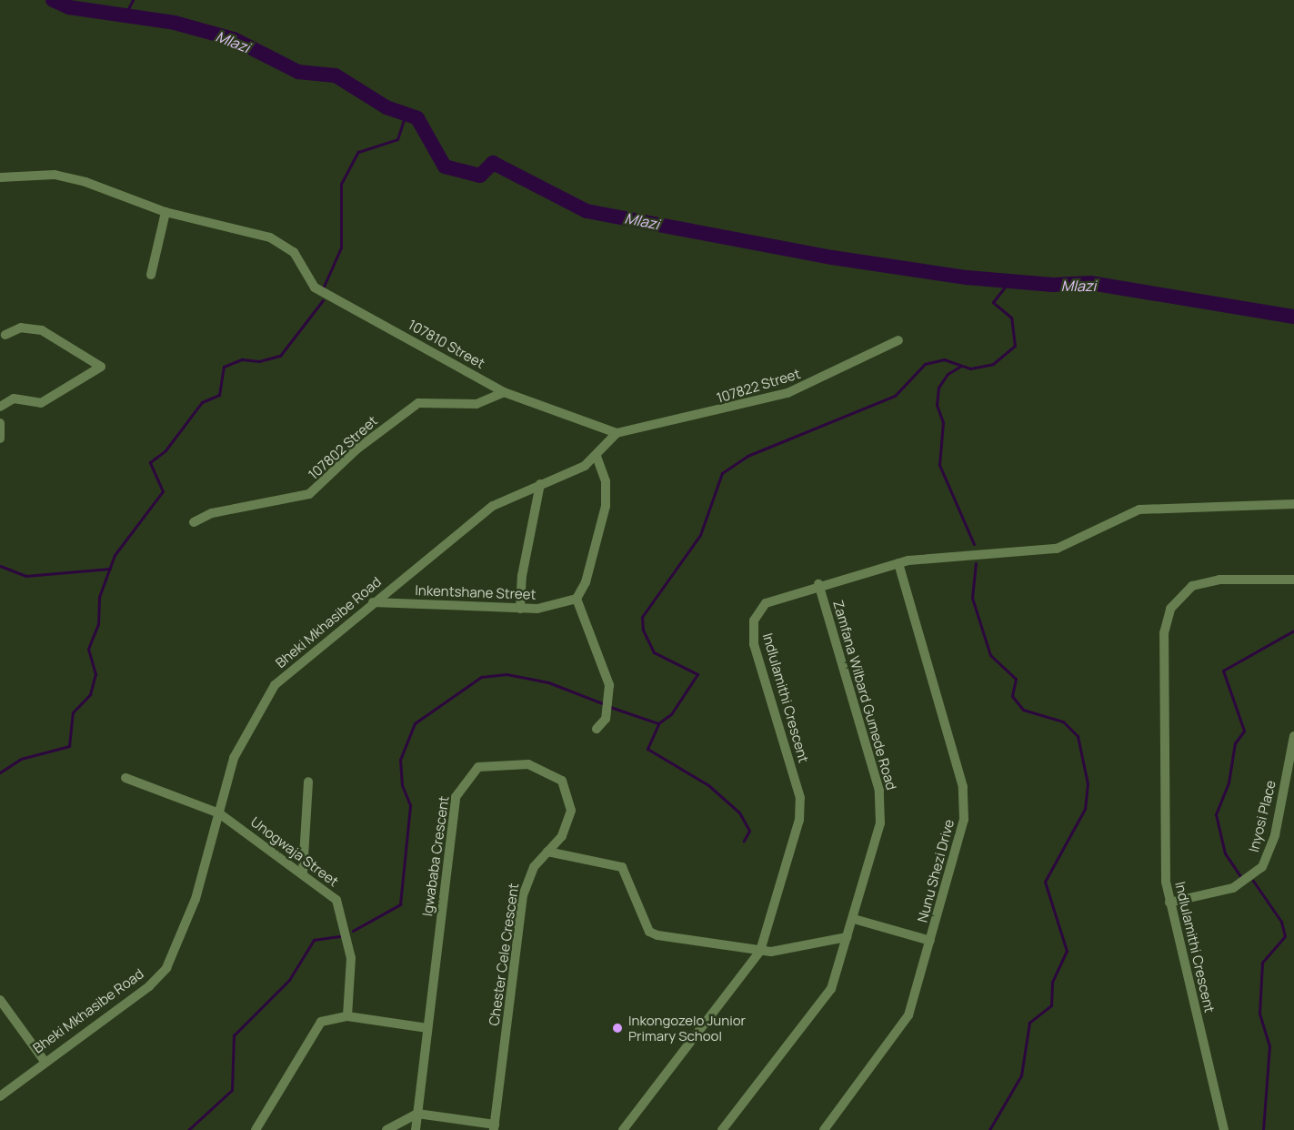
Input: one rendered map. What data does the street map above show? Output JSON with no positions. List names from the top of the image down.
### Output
{
  "streets": {
    "street": [
      "107810 Street",
      "107822 Street",
      "107802 Street",
      "Inkentshane Street",
      "Bheki Mkhasibe Road",
      "Zamfana Wilbard Gumede Road",
      "Indlulamithi Crescent",
      "Inyosi Place",
      "Unogwaja Street",
      "Igwababa Crescent",
      "Nunu Shezi Drive",
      "Chester Cele Crescent"
    ]
  },
  "crossings": [
    ["107810 Street", "107822 Street"],
    ["107810 Street", "107802 Street"],
    ["Inkentshane Street", "Bheki Mkhasibe Road"],
    ["Bheki Mkhasibe Road", "Unogwaja Street"],
    ["Zamfana Wilbard Gumede Road", "Indlulamithi Crescent"],
    ["Indlulamithi Crescent", "Inyosi Place"],
    ["Indlulamithi Crescent", "Nunu Shezi Drive"],
    ["Igwababa Crescent", "Chester Cele Crescent"]
  ],
  "water": ["Mlazi"],
  "places": ["Inkongozelo Junior Primary School"]
}
